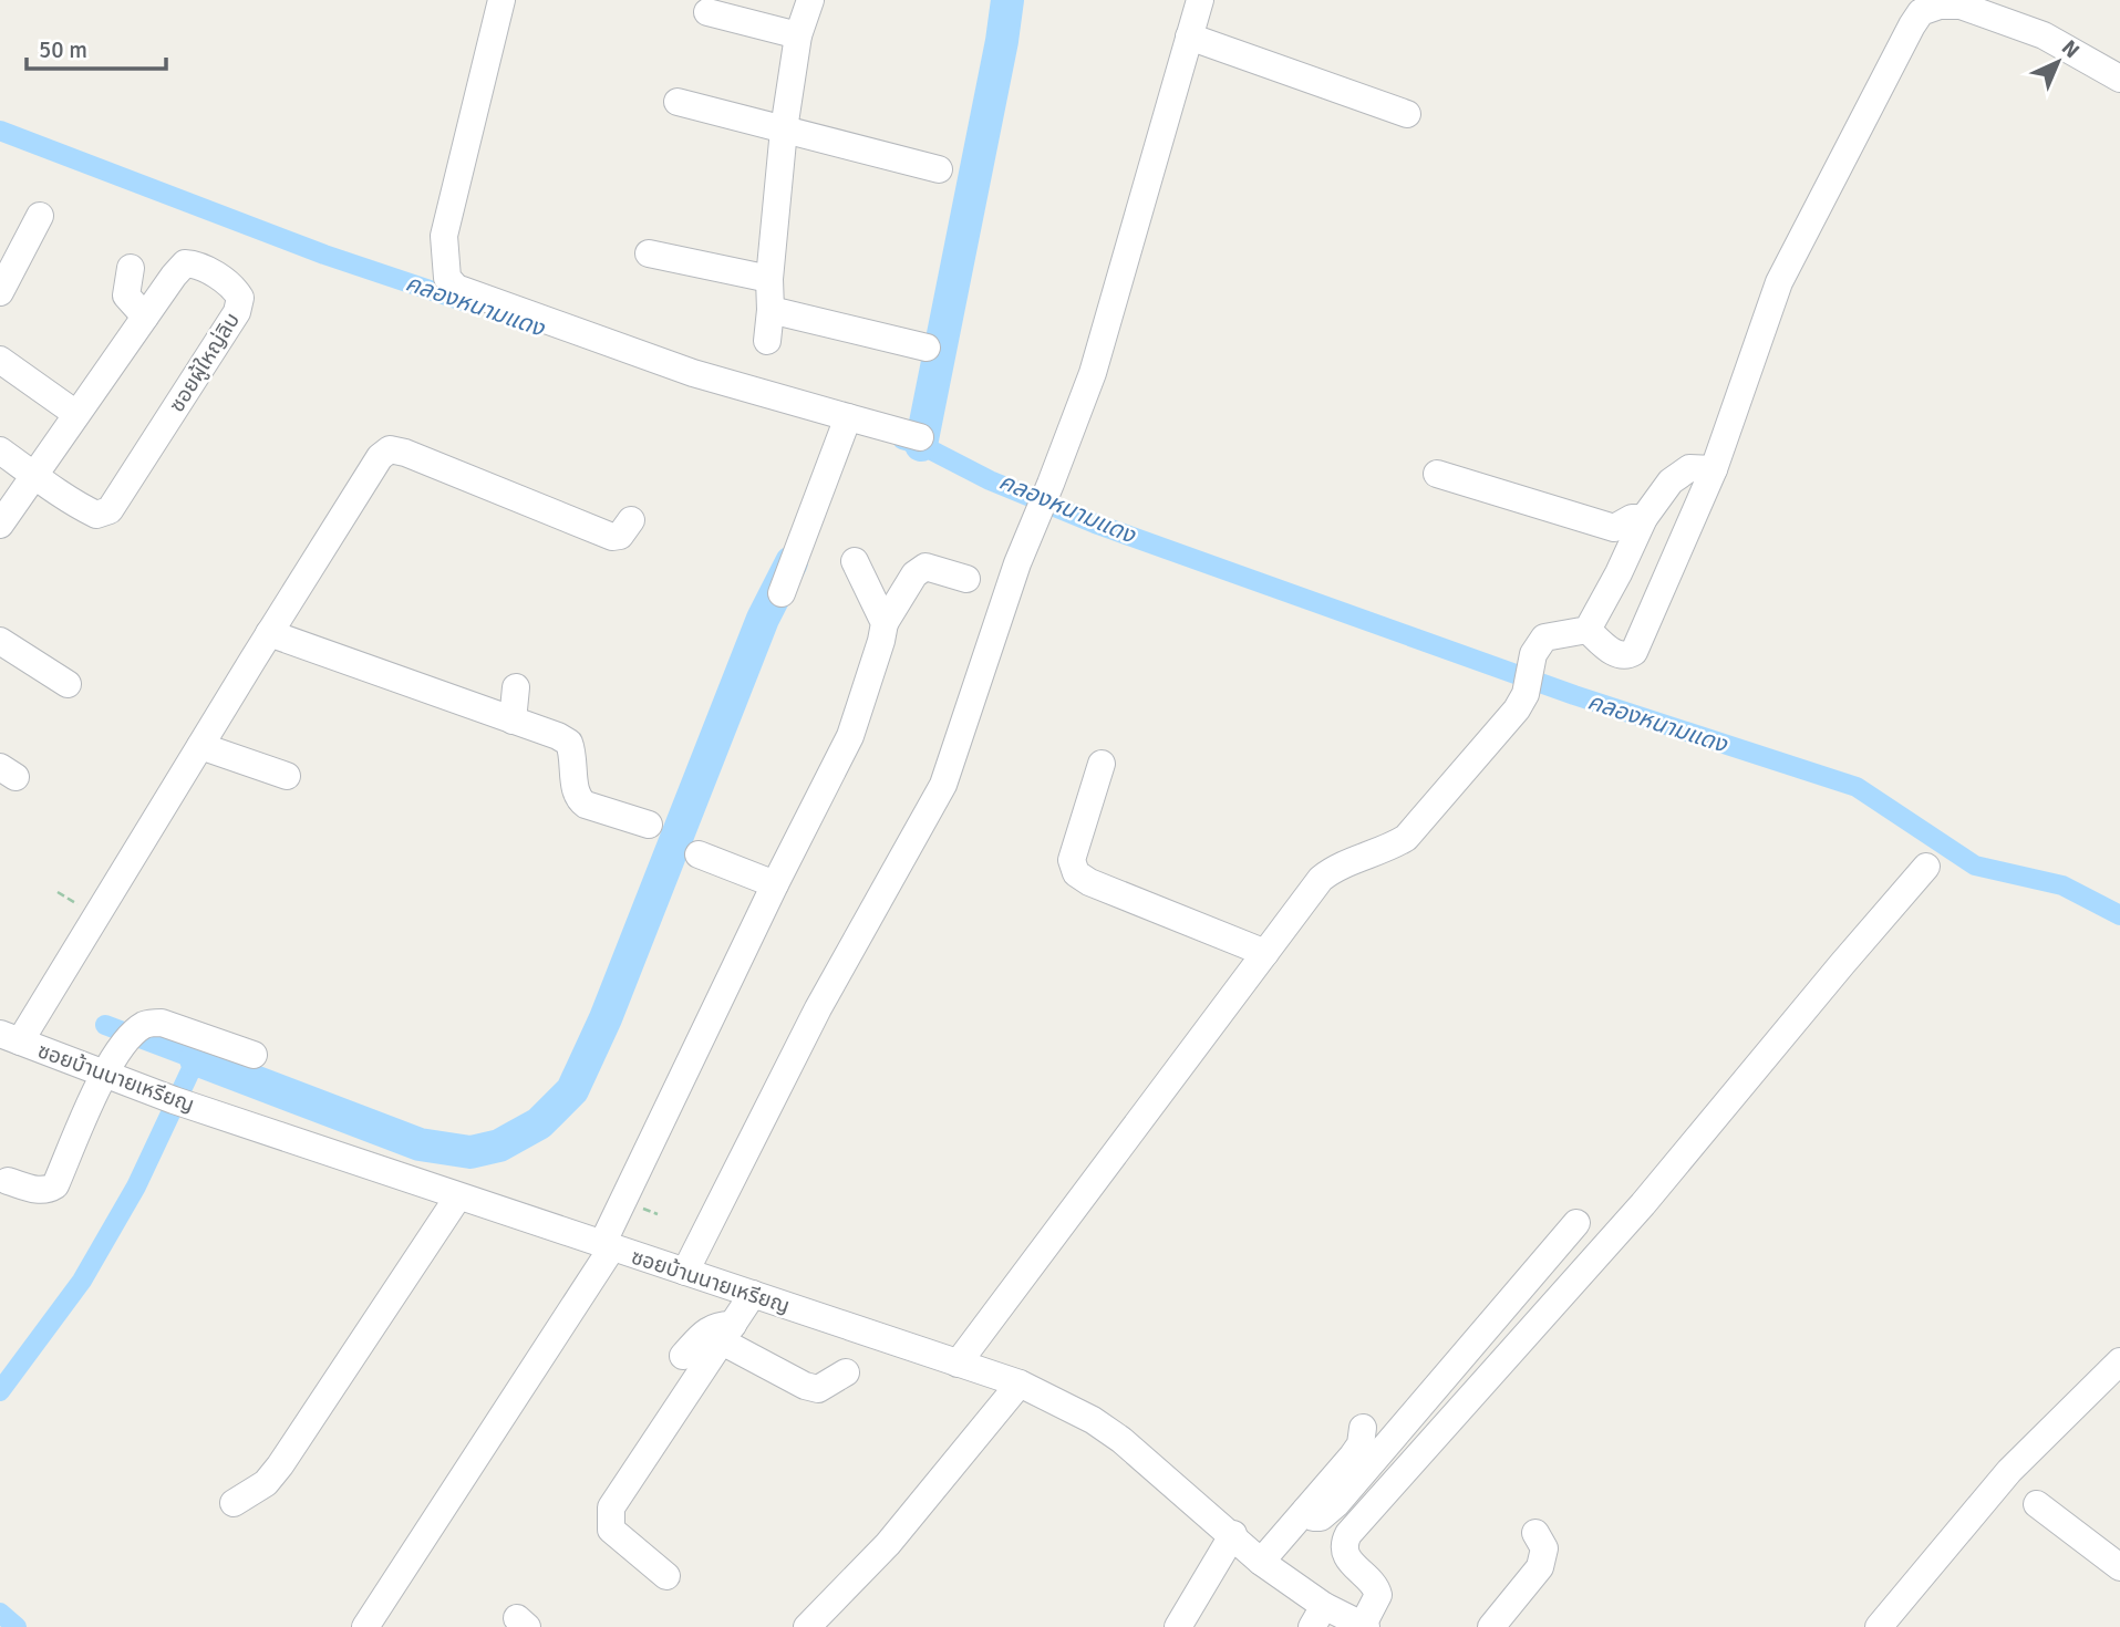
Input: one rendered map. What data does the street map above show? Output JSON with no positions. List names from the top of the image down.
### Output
{
  "streets": {
    "street": ["ซอยผู้ใหญ่ลิบ", "ซอยบ้านนายเหรียญ"]
  },
  "water": ["คลองหนามแดง"],
  "scale_bar": "50 m",
  "north": "top right"
}
